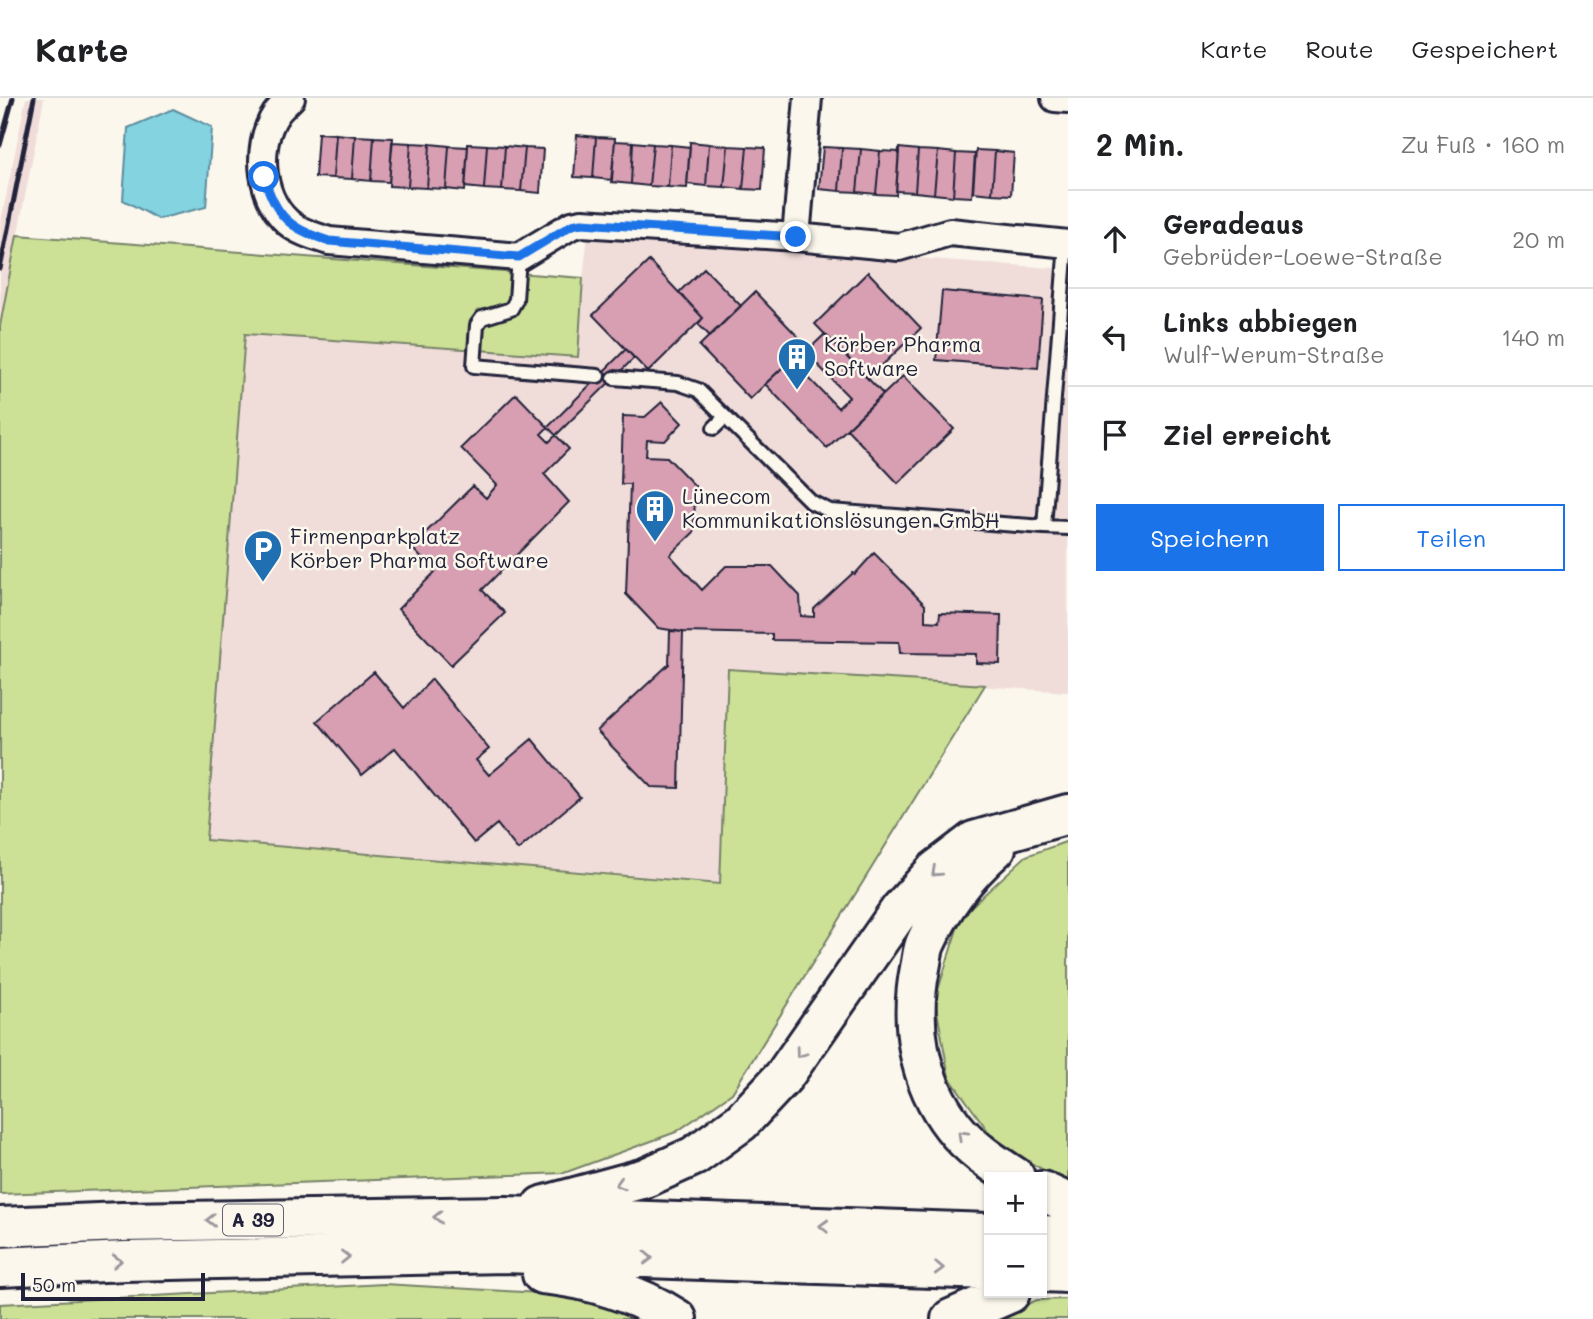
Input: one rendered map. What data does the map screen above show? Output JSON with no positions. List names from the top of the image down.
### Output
{
  "streets": {
    "highway": ["A 39"]
  },
  "places": {
    "building": ["Körber Pharma Software", "Lünecom Kommunikationslösungen GmbH"],
    "parking": ["Firmenparkplatz Körber Pharma Software"]
  },
  "scale_bar": "50 m",
  "page": {
    "header": "Karte",
    "nav": ["Karte", "Route", "Gespeichert"],
    "heading": ["2 Min.", "Zu Fuß · 160 m"],
    "list": [
      ["Geradeaus", "Gebrüder-Loewe-Straße", "20 m"],
      ["Links abbiegen", "Wulf-Werum-Straße", "140 m"],
      "Ziel erreicht"
    ],
    "buttons": ["Speichern", "Teilen"],
    "map_buttons": ["+", "−"],
    "scale": "50 m"
  }
}
